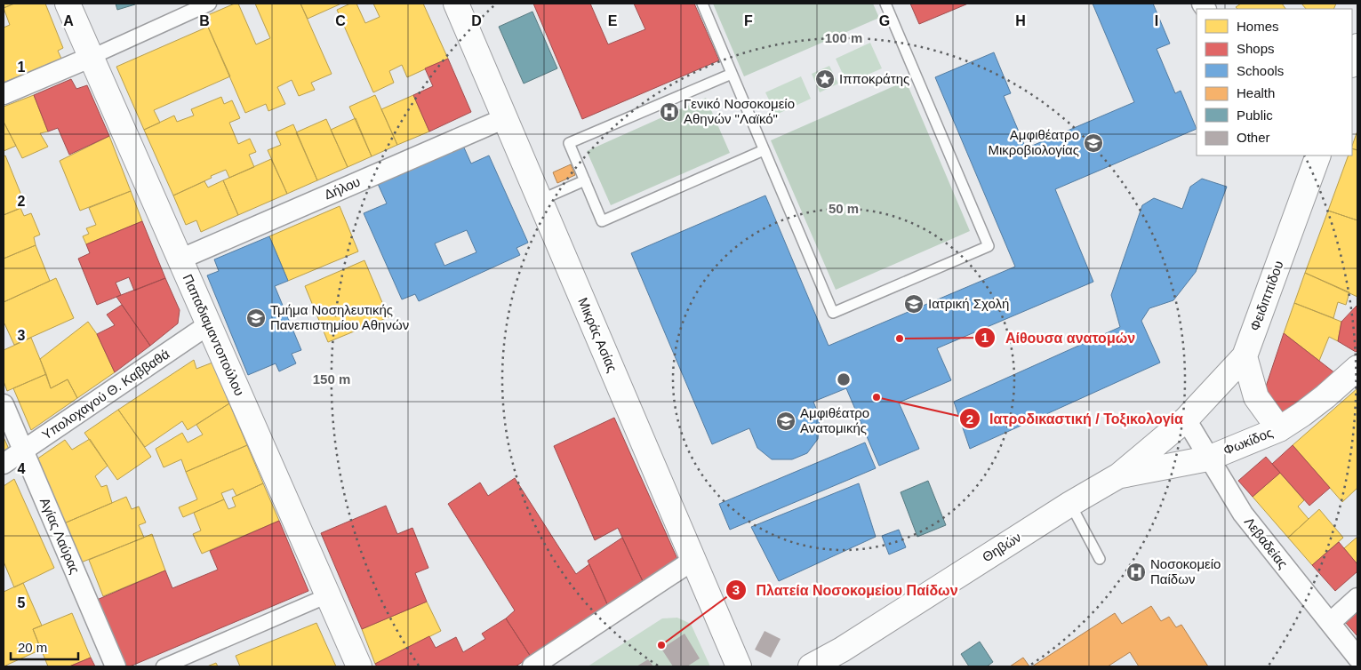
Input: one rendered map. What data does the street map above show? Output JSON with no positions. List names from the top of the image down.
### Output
{
  "streets": {
    "street": [
      "Δήλου",
      "Φειδιππίδου",
      "Παπαδιαμαντοπούλου",
      "Μικράς Ασίας",
      "Υπολοχαγού Θ. Καββαθά",
      "Φωκίδος",
      "Αγίας Λαύρας",
      "Λεβαδείας",
      "Θηβών"
    ]
  },
  "crossings": [
    ["Δήλου", "Παπαδιαμαντοπούλου"],
    ["Δήλου", "Μικράς Ασίας"],
    ["Φειδιππίδου", "Λεβαδείας"],
    ["Φειδιππίδου", "Θηβών"],
    ["Παπαδιαμαντοπούλου", "Υπολοχαγού Θ. Καββαθά"],
    ["Υπολοχαγού Θ. Καββαθά", "Αγίας Λαύρας"],
    ["Φωκίδος", "Λεβαδείας"],
    ["Φωκίδος", "Θηβών"],
    ["Λεβαδείας", "Θηβών"]
  ],
  "places": {
    "place": ["Ιπποκράτης"],
    "hospital": ["Γενικό Νοσοκομείο Αθηνών \"Λαϊκό\"", "Νοσοκομείο Παίδων"],
    "school or university": [
      "Αμφιθέατρο Μικροβιολογίας",
      "Ιατρική Σχολή",
      "Τμήμα Νοσηλευτικής Πανεπιστημίου Αθηνών",
      "Αμφιθέατρο Ανατομικής"
    ],
    "other": ["Αίθουσα ανατομών", "Ιατροδικαστική / Τοξικολογία", "Πλατεία Νοσοκομείου Παίδων"]
  },
  "legend": [
    "Homes",
    "Shops",
    "Schools",
    "Health",
    "Public",
    "Other"
  ],
  "scale_bar": "20 m",
  "grid": {
    "columns": [
      "A",
      "B",
      "C",
      "D",
      "E",
      "F",
      "G",
      "H",
      "I"
    ],
    "rows": [
      "1",
      "2",
      "3",
      "4",
      "5"
    ]
  },
  "rings": ["100 m", "50 m", "150 m"]
}
